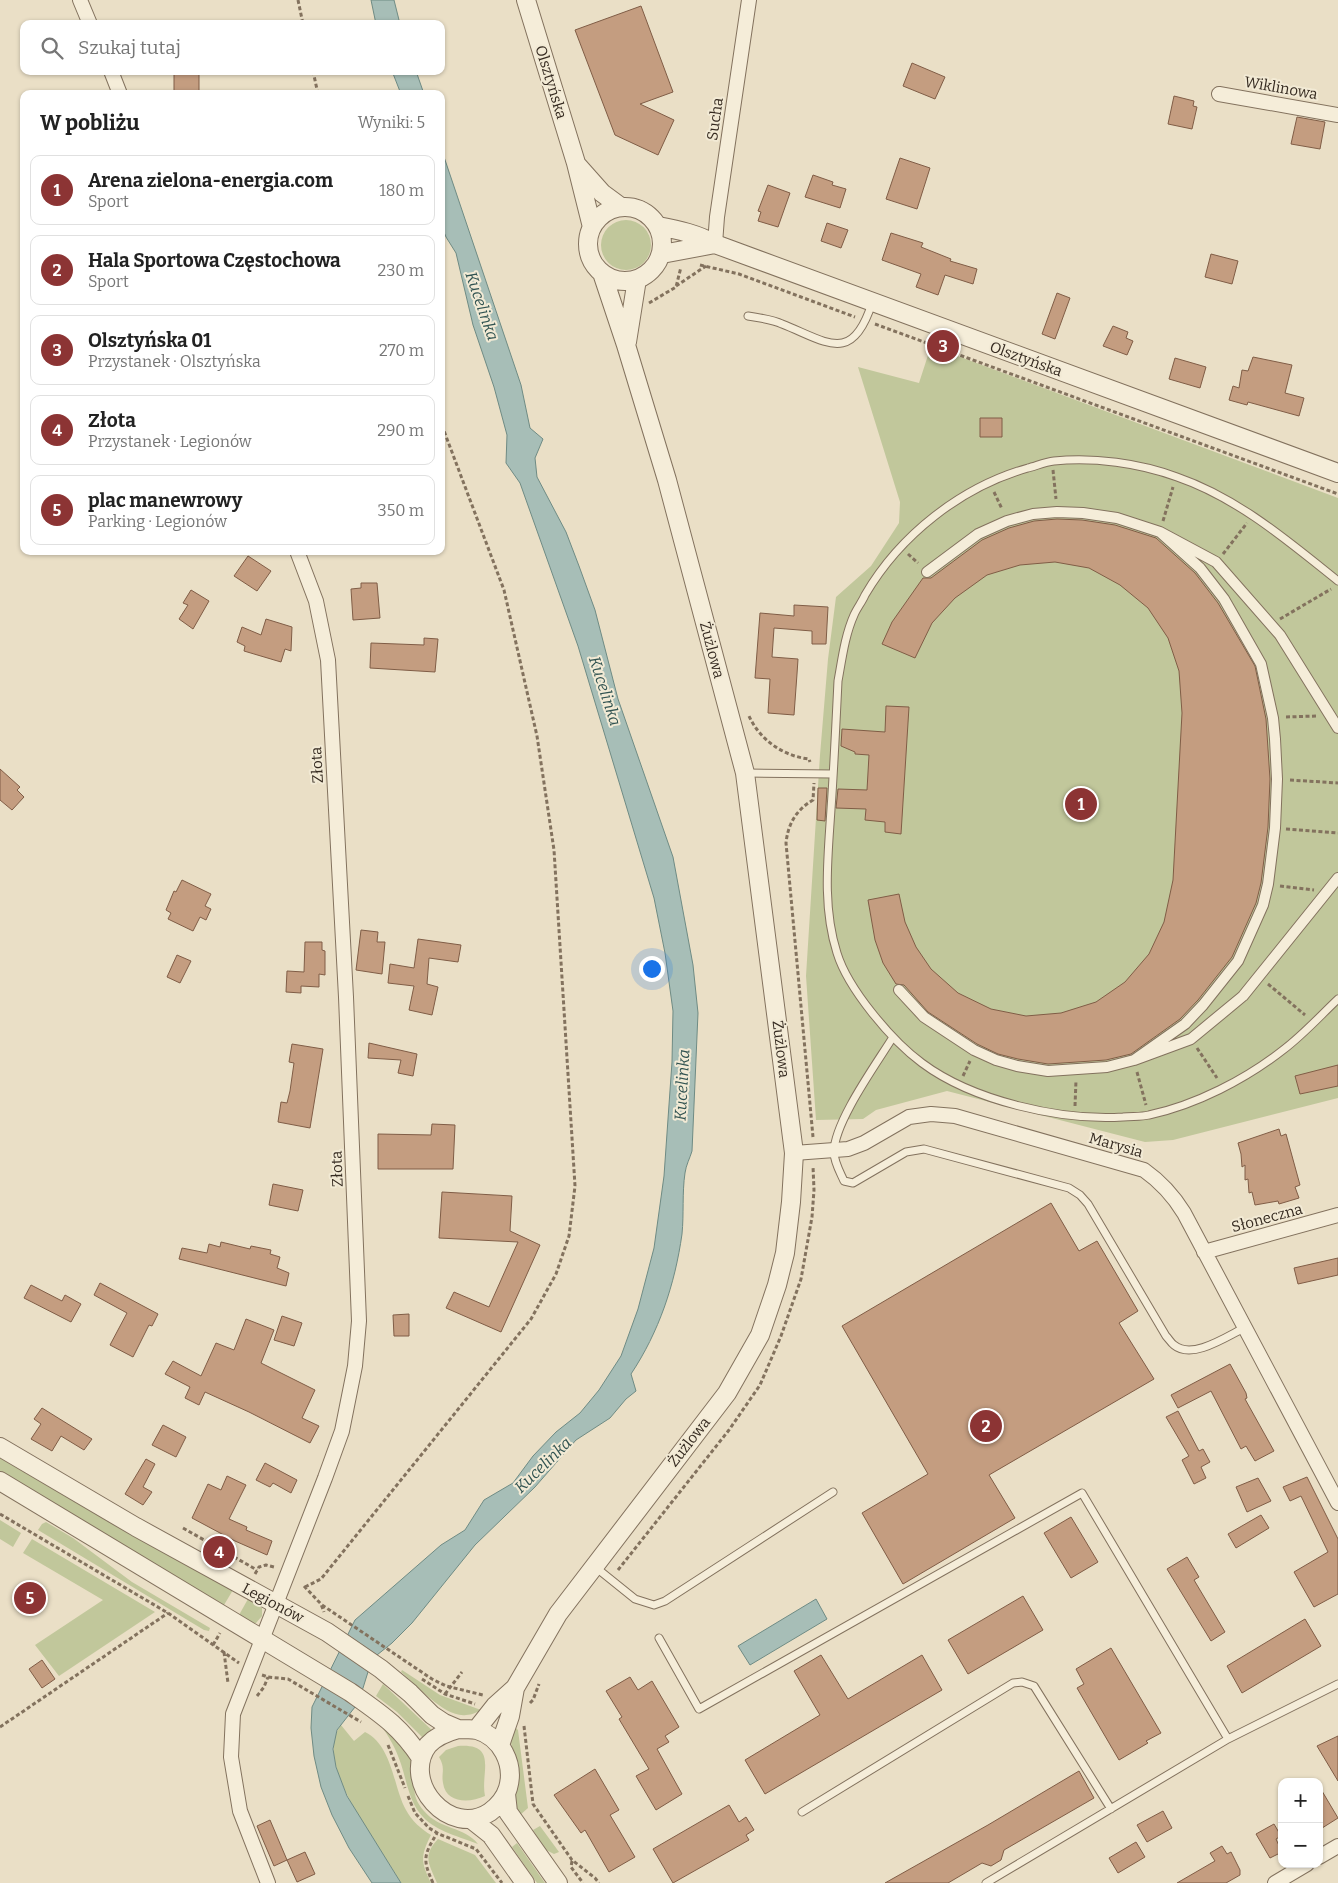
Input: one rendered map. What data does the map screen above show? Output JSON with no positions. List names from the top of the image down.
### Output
{
  "streets": {
    "street": [
      "Olsztyńska",
      "Wiklinowa",
      "Sucha",
      "Żużlowa",
      "Złota",
      "Marysia",
      "Słoneczna",
      "Legionów"
    ]
  },
  "crossings": [
    ["Olsztyńska", "Sucha"],
    ["Olsztyńska", "Żużlowa"],
    ["Żużlowa", "Marysia"],
    ["Żużlowa", "Legionów"],
    ["Złota", "Legionów"],
    ["Marysia", "Słoneczna"]
  ],
  "water": ["Kucelinka"],
  "page": {
    "search": "Szukaj tutaj",
    "heading": ["W pobliżu", "Wyniki: 5"],
    "list": [
      {
        "mark": "1",
        "name": "Arena zielona-energia.com",
        "note": "Sport",
        "value": "180 m"
      },
      {
        "mark": "2",
        "name": "Hala Sportowa Częstochowa",
        "note": "Sport",
        "value": "230 m"
      },
      {
        "mark": "3",
        "name": "Olsztyńska 01",
        "note": "Przystanek · Olsztyńska",
        "value": "270 m"
      },
      {
        "mark": "4",
        "name": "Złota",
        "note": "Przystanek · Legionów",
        "value": "290 m"
      },
      {
        "mark": "5",
        "name": "plac manewrowy",
        "note": "Parking · Legionów",
        "value": "350 m"
      }
    ],
    "pins": [
      "3",
      "1",
      "2",
      "4",
      "5"
    ],
    "map_buttons": ["+", "−"]
  }
}
